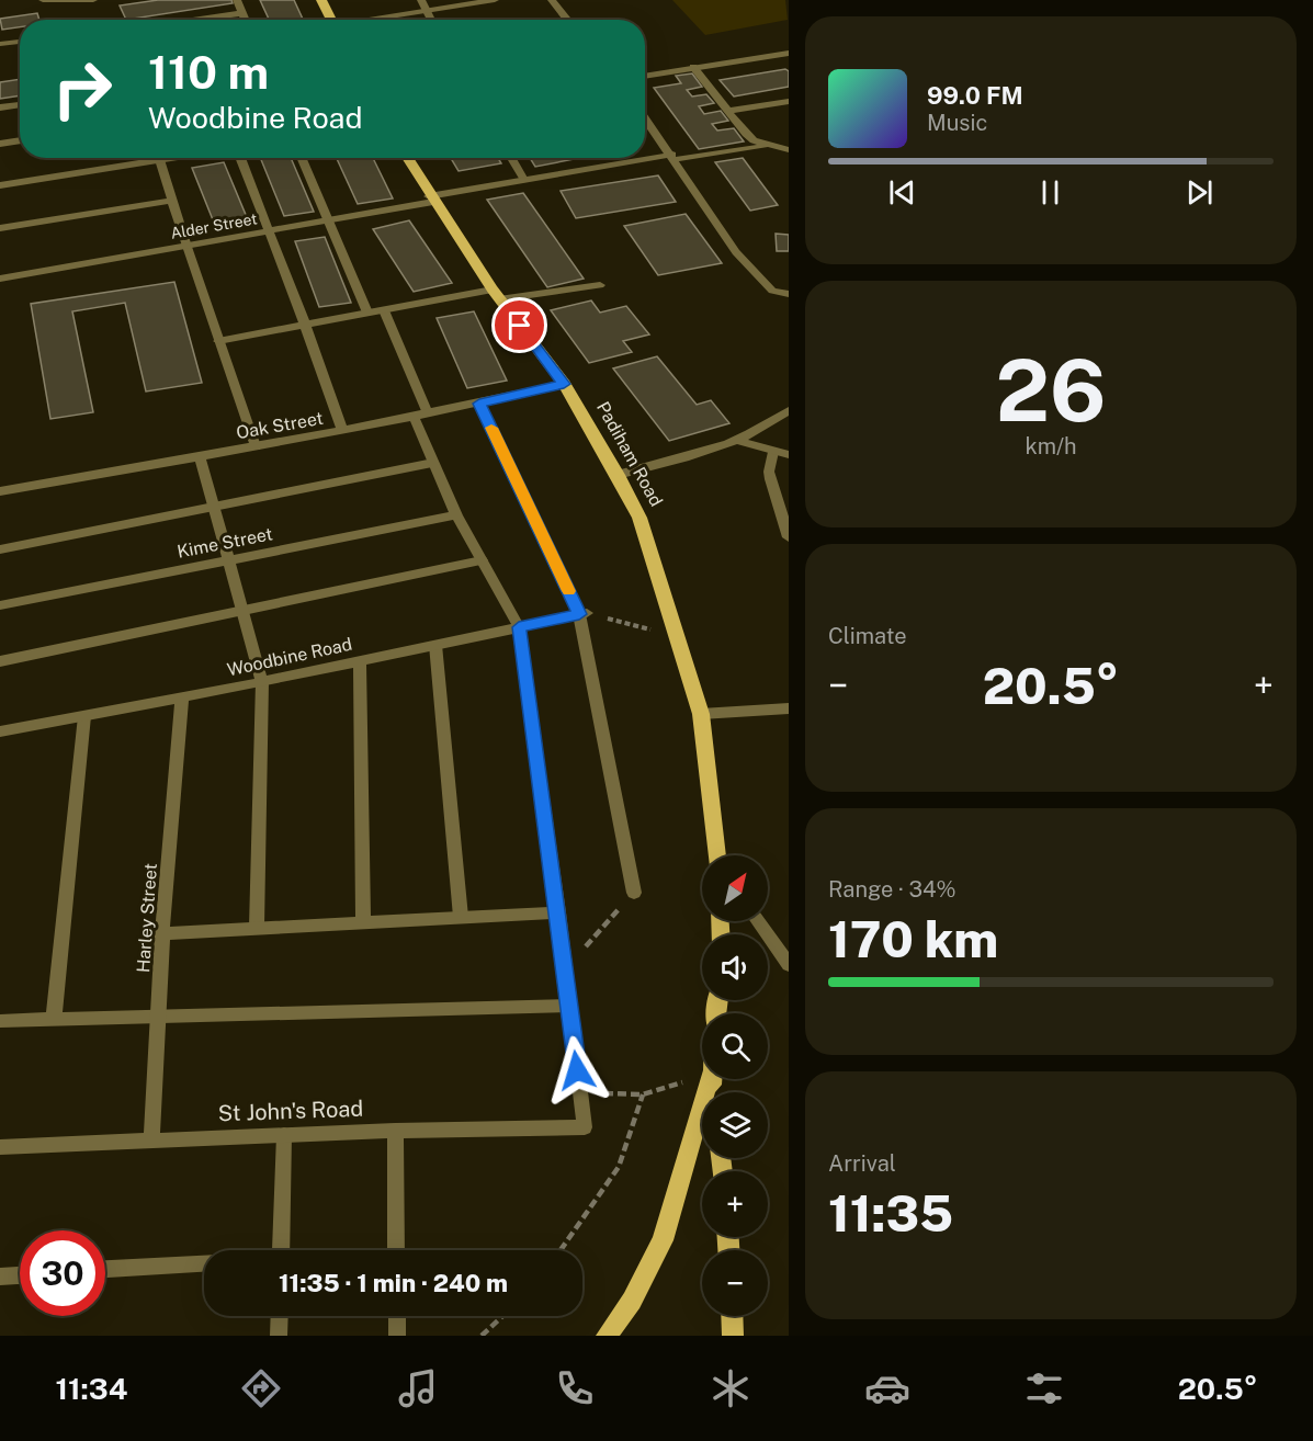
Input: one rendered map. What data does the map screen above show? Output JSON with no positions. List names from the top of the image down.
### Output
{
  "streets": {
    "main road": ["Padiham Road"],
    "street": [
      "Alder Street",
      "Oak Street",
      "Kime Street",
      "Woodbine Road",
      "Harley Street",
      "St John's Road"
    ]
  },
  "crossings": [
    ["Alder Street", "Padiham Road"],
    ["Oak Street", "Padiham Road"],
    ["Woodbine Road", "Harley Street"],
    ["Harley Street", "St John's Road"]
  ],
  "north": "top right",
  "page": {
    "turn": ["110 m", "Woodbine Road"],
    "song": ["99.0 FM", "Music"],
    "tile": [
      ["26", "km/h"],
      "Climate",
      ["Range · 34%", "170 km"],
      ["Arrival", "11:35"]
    ],
    "heat": ["−", "20.5°", "+"],
    "map_buttons": ["+", "−"],
    "limit": "30",
    "trip": "11:35 · 1 min · 240 m",
    "tabs": ["11:34", "20.5°"]
  }
}
